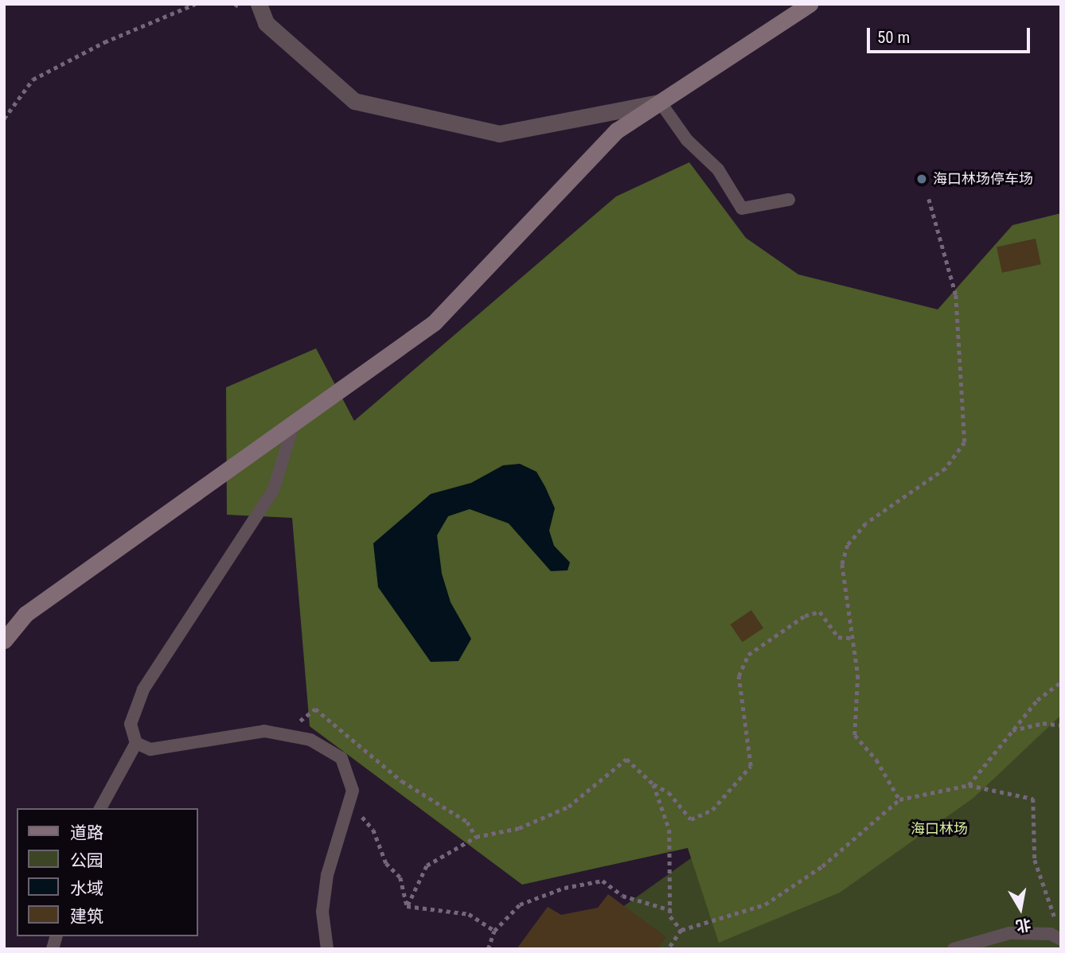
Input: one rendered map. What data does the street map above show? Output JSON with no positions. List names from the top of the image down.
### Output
{
  "parks": ["海口林场"],
  "places": ["海口林场停车场"],
  "legend": [
    "道路",
    "公园",
    "水域",
    "建筑"
  ],
  "scale_bar": "50 m",
  "north": "bottom"
}
